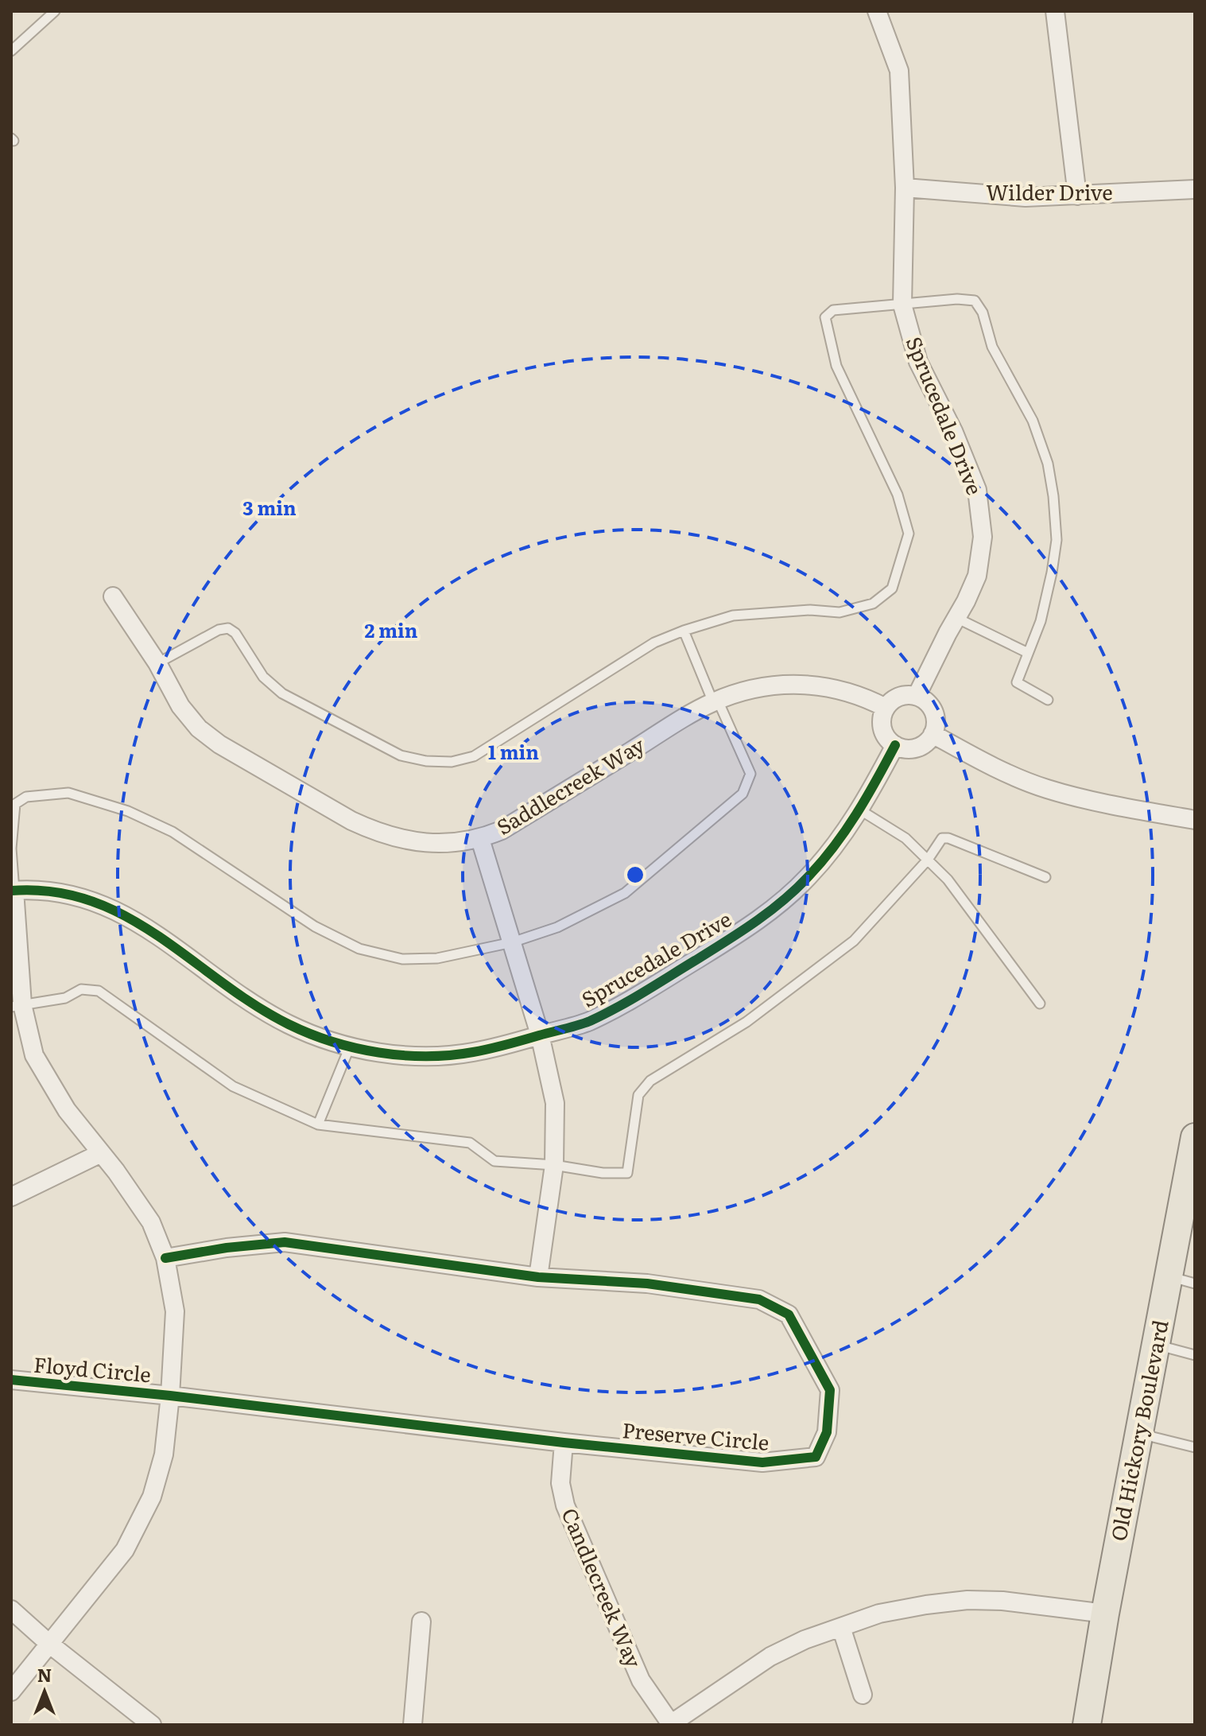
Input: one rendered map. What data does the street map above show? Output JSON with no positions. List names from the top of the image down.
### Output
{
  "streets": {
    "main road": ["Old Hickory Boulevard"],
    "street": [
      "Wilder Drive",
      "Sprucedale Drive",
      "Saddlecreek Way",
      "Floyd Circle",
      "Preserve Circle",
      "Candlecreek Way"
    ]
  },
  "crossings": [
    ["Wilder Drive", "Sprucedale Drive"],
    ["Sprucedale Drive", "Saddlecreek Way"],
    ["Floyd Circle", "Preserve Circle"],
    ["Preserve Circle", "Candlecreek Way"]
  ],
  "north": "top",
  "rings": ["3 min", "2 min", "1 min"]
}
